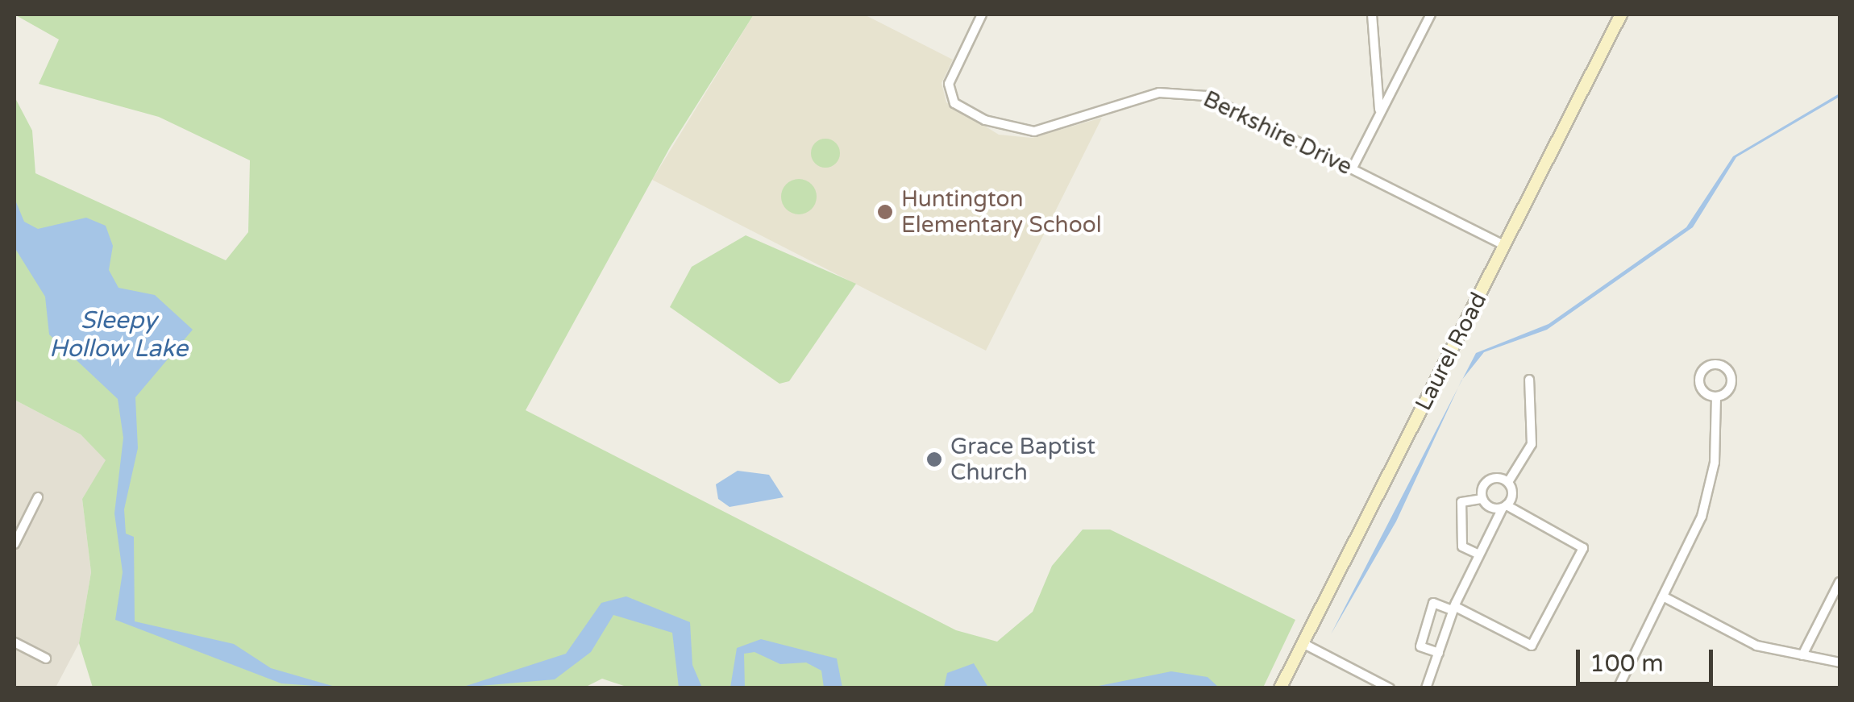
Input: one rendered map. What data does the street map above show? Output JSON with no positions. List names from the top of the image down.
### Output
{
  "streets": {
    "street": ["Berkshire Drive", "Laurel Road"]
  },
  "crossings": [
    ["Berkshire Drive", "Laurel Road"]
  ],
  "water": ["Sleepy Hollow Lake"],
  "places": ["Huntington Elementary School", "Grace Baptist Church"],
  "scale_bar": "100 m"
}
